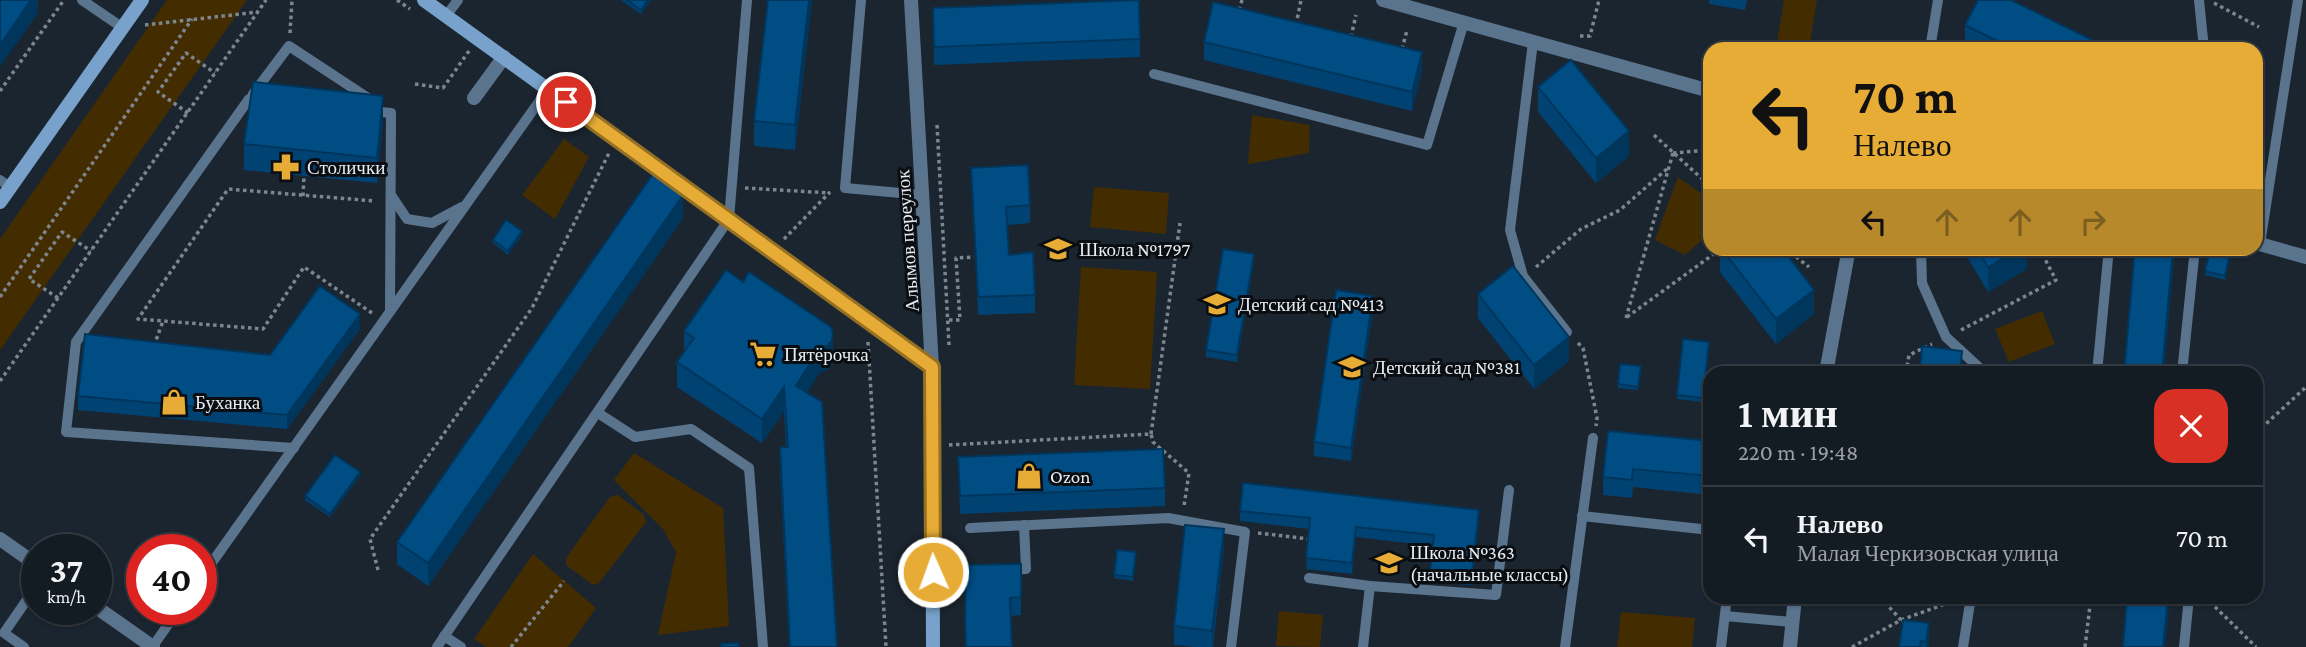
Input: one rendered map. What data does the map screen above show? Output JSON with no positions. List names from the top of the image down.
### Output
{
  "streets": {
    "street": ["Алымов переулок"]
  },
  "places": {
    "pharmacy": ["Столички"],
    "school or university": [
      "Школа №1797",
      "Детский сад №413",
      "Детский сад №381",
      "Школа №363 (начальные классы)"
    ],
    "supermarket": ["Пятёрочка"],
    "shop": ["Буханка", "Ozon"]
  },
  "page": {
    "turn": ["70 m", "Налево"],
    "heading": ["1 мин", "220 m · 19:48"],
    "list": [
      {
        "name": "Налево",
        "note": "Малая Черкизовская улица",
        "value": "70 m"
      }
    ],
    "speed": "37 km/h",
    "limit": "40"
  }
}
